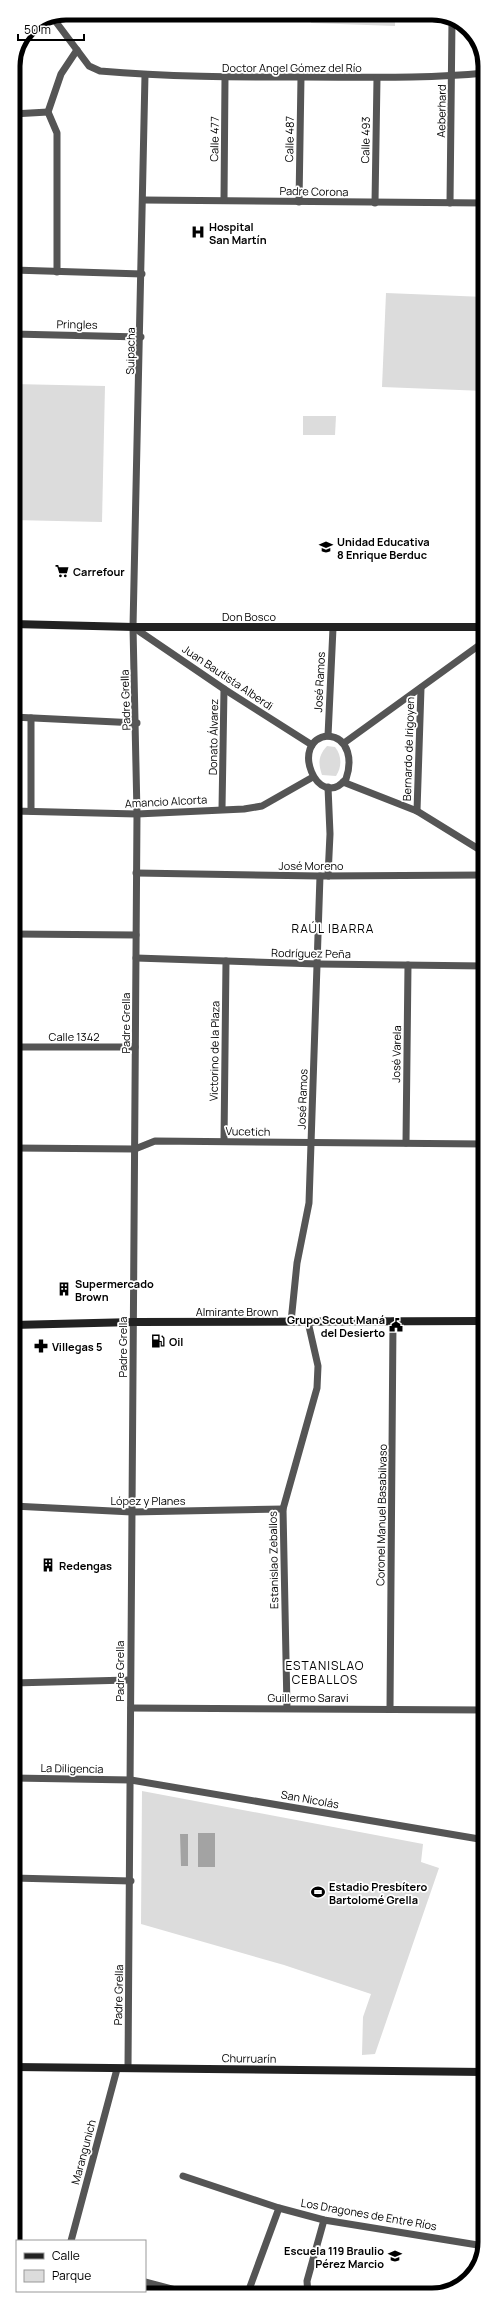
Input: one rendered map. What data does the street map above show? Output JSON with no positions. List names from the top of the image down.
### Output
{
  "streets": {
    "main road": ["Don Bosco", "Almirante Brown", "Churruarín"],
    "street": [
      "Doctor Angel Gómez del Río",
      "Aeberhard",
      "Calle 477",
      "Calle 487",
      "Calle 493",
      "Padre Corona",
      "Pringles",
      "Suipacha",
      "Juan Bautista Alberdi",
      "José Ramos",
      "Padre Grella",
      "Donato Álvarez",
      "Bernardo de Irigoyen",
      "Amancio Alcorta",
      "José Moreno",
      "Rodríguez Peña",
      "Calle 1342",
      "Victorino de la Plaza",
      "José Varela",
      "Vucetich",
      "López y Planes",
      "Coronel Manuel Basabilvaso",
      "Estanislao Zeballos",
      "Guillermo Saravi",
      "La Diligencia",
      "San Nicolás",
      "Marangunich",
      "Los Dragones de Entre Ríos"
    ]
  },
  "crossings": [
    ["Doctor Angel Gómez del Río", "Aeberhard"],
    ["Doctor Angel Gómez del Río", "Calle 477"],
    ["Doctor Angel Gómez del Río", "Calle 487"],
    ["Doctor Angel Gómez del Río", "Calle 493"],
    ["Doctor Angel Gómez del Río", "Suipacha"],
    ["Aeberhard", "Padre Corona"],
    ["Calle 477", "Padre Corona"],
    ["Calle 487", "Padre Corona"],
    ["Calle 493", "Padre Corona"],
    ["Padre Corona", "Suipacha"],
    ["Pringles", "Suipacha"],
    ["Suipacha", "Don Bosco"],
    ["Suipacha", "Juan Bautista Alberdi"],
    ["Suipacha", "Padre Grella"],
    ["Don Bosco", "Juan Bautista Alberdi"],
    ["Don Bosco", "José Ramos"],
    ["Don Bosco", "Padre Grella"],
    ["Juan Bautista Alberdi", "José Ramos"],
    ["Juan Bautista Alberdi", "Padre Grella"],
    ["Juan Bautista Alberdi", "Donato Álvarez"],
    ["Juan Bautista Alberdi", "Amancio Alcorta"],
    ["José Ramos", "Amancio Alcorta"],
    ["José Ramos", "José Moreno"],
    ["José Ramos", "Rodríguez Peña"],
    ["José Ramos", "Vucetich"],
    ["José Ramos", "Almirante Brown"],
    ["Padre Grella", "Amancio Alcorta"],
    ["Padre Grella", "José Moreno"],
    ["Padre Grella", "Rodríguez Peña"],
    ["Padre Grella", "Calle 1342"],
    ["Padre Grella", "Vucetich"],
    ["Padre Grella", "Almirante Brown"],
    ["Padre Grella", "López y Planes"],
    ["Padre Grella", "Guillermo Saravi"],
    ["Padre Grella", "La Diligencia"],
    ["Padre Grella", "San Nicolás"],
    ["Padre Grella", "Churruarín"],
    ["Donato Álvarez", "Amancio Alcorta"],
    ["Rodríguez Peña", "Victorino de la Plaza"],
    ["Rodríguez Peña", "José Varela"],
    ["Victorino de la Plaza", "Vucetich"],
    ["José Varela", "Vucetich"],
    ["Almirante Brown", "Coronel Manuel Basabilvaso"],
    ["Almirante Brown", "Estanislao Zeballos"],
    ["López y Planes", "Estanislao Zeballos"],
    ["Coronel Manuel Basabilvaso", "Guillermo Saravi"],
    ["Estanislao Zeballos", "Guillermo Saravi"],
    ["La Diligencia", "San Nicolás"],
    ["Churruarín", "Marangunich"]
  ],
  "districts": ["RAÚL IBARRA", "ESTANISLAO CEBALLOS"],
  "places": {
    "hospital": ["Hospital San Martín"],
    "school or university": ["Unidad Educativa 8 Enrique Berduc", "Escuela 119 Braulio Pérez Marcio"],
    "supermarket": ["Carrefour"],
    "building": ["Supermercado Brown", "Redengas"],
    "public building": ["Grupo Scout Maná del Desierto"],
    "fuel station": ["Oil"],
    "pharmacy": ["Villegas 5"],
    "sports": ["Estadio Presbítero Bartolomé Grella"]
  },
  "legend": ["Calle", "Parque"],
  "scale_bar": "50 m"
}
